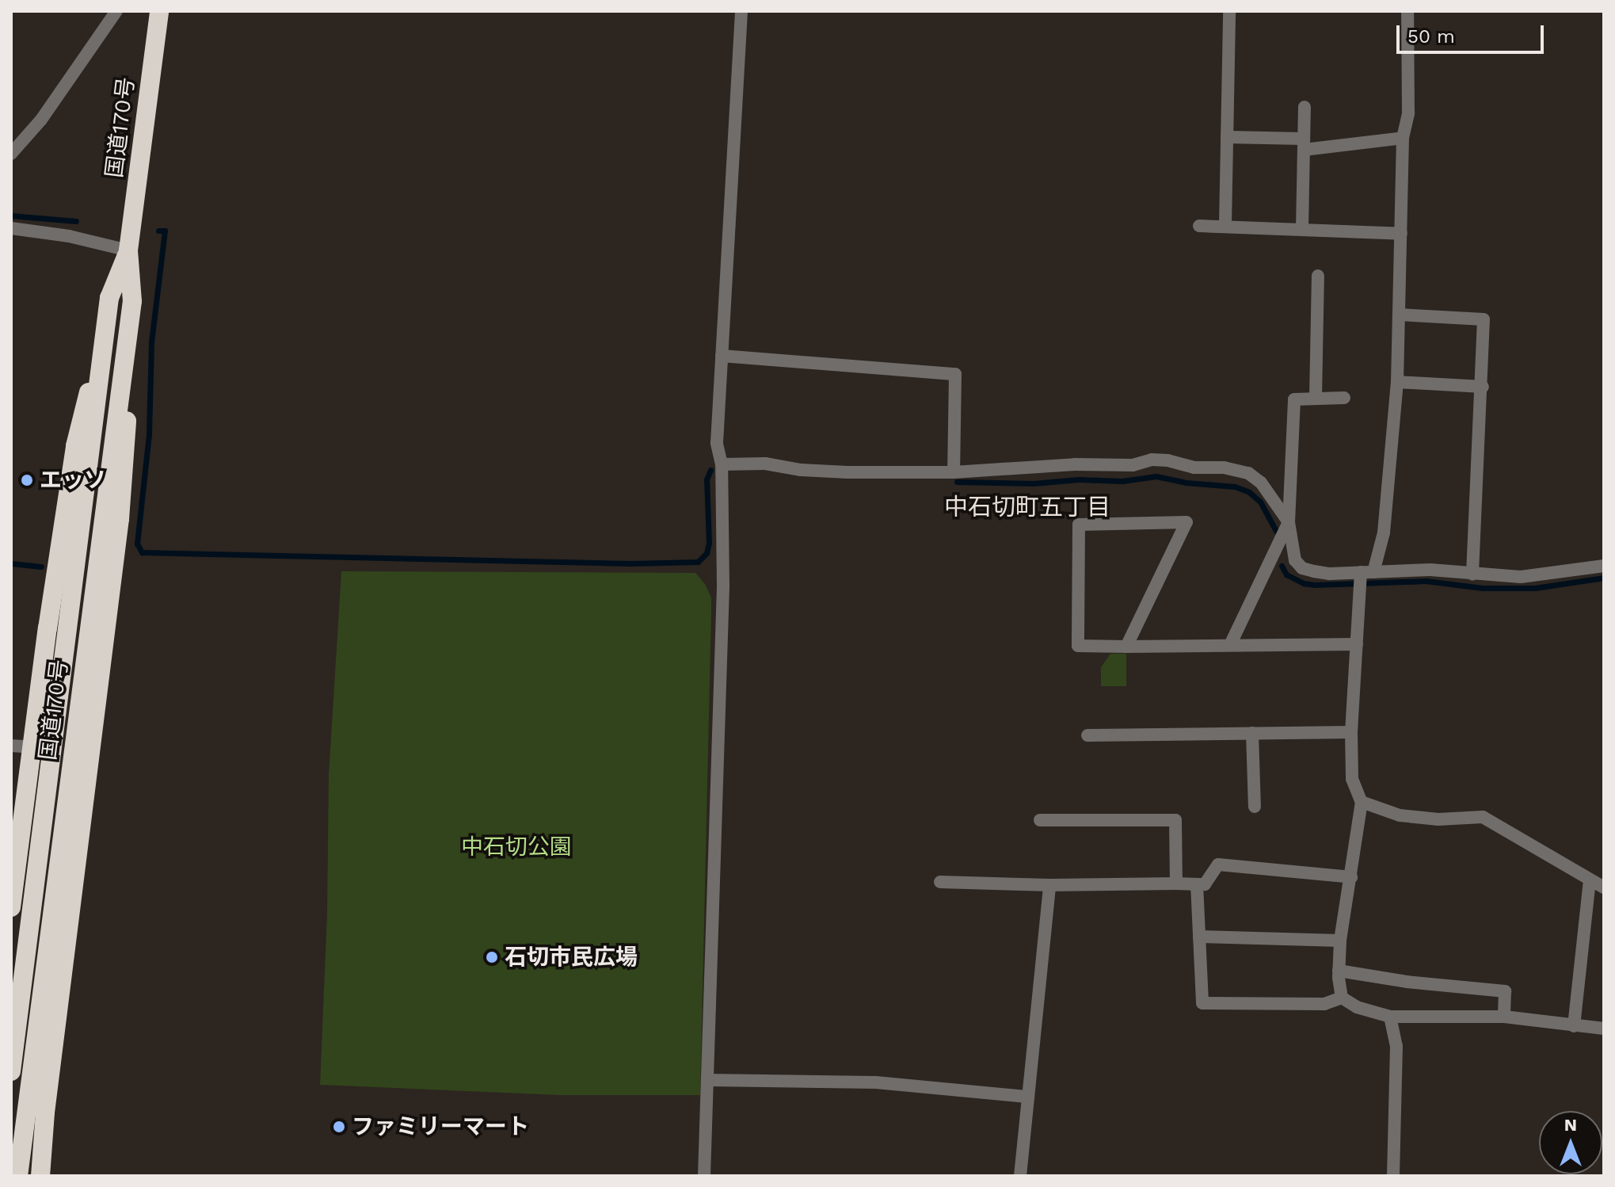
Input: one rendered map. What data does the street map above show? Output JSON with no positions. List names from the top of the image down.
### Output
{
  "streets": {
    "highway": ["国道170号"]
  },
  "districts": ["中石切町五丁目"],
  "parks": ["中石切公園"],
  "places": ["エッソ", "石切市民広場", "ファミリーマート"],
  "scale_bar": "50 m",
  "north": "top"
}
